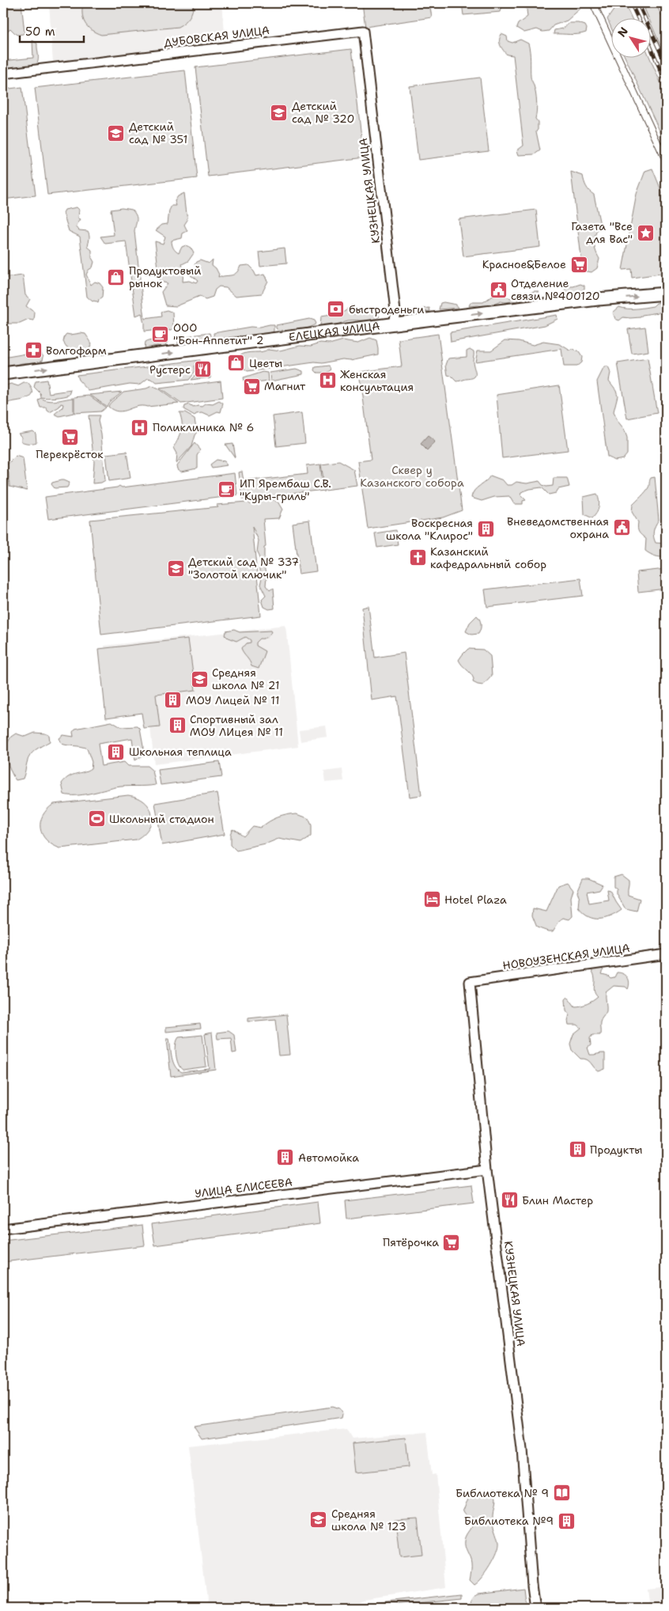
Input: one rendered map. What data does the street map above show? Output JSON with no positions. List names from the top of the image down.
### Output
{
  "streets": {
    "main road": ["ЕЛЕЦКАЯ УЛИЦА"],
    "street": [
      "ДУБОВСКАЯ УЛИЦА",
      "КУЗНЕЦКАЯ УЛИЦА",
      "НОВОУЗЕНСКАЯ УЛИЦА",
      "УЛИЦА ЕЛИСЕЕВА"
    ]
  },
  "crossings": [
    ["ДУБОВСКАЯ УЛИЦА", "КУЗНЕЦКАЯ УЛИЦА"],
    ["КУЗНЕЦКАЯ УЛИЦА", "ЕЛЕЦКАЯ УЛИЦА"],
    ["КУЗНЕЦКАЯ УЛИЦА", "НОВОУЗЕНСКАЯ УЛИЦА"],
    ["КУЗНЕЦКАЯ УЛИЦА", "УЛИЦА ЕЛИСЕЕВА"]
  ],
  "one_way": ["ЕЛЕЦКАЯ УЛИЦА"],
  "parks": ["Сквер у Казанского собора"],
  "places": {
    "school or university": [
      "Детский сад № 320",
      "Детский сад № 351",
      "Детский сад № 337 \"Золотой ключик\"",
      "Средняя школа № 21",
      "Средняя школа № 123"
    ],
    "place": ["Газета \"Все для Вас\""],
    "supermarket": [
      "Красное&Белое",
      "Магнит",
      "Перекрёсток",
      "Пятёрочка"
    ],
    "shop": ["Продуктовый рынок", "Цветы"],
    "public building": ["Отделение связи №400120", "Вневедомственная охрана"],
    "bank": ["быстроденьги"],
    "cafe": ["ООО \"Бон-Аппетит\" 2", "ИП Ярембаш С.В. \"Куры-гриль\""],
    "pharmacy": ["Волгофарм"],
    "restaurant": ["Рустерс", "Блин Мастер"],
    "hospital": ["Женская консультация", "Поликлиника № 6"],
    "building": [
      "Воскресная школа \"Клирос\"",
      "МОУ Лицей № 11",
      "Спортивный зал МОУ ЛИцея № 11",
      "Школьная теплица",
      "Продукты",
      "Автомойка",
      "Библиотека №9"
    ],
    "church": ["Казанский кафедральный собор"],
    "sports": ["Школьный стадион"],
    "hotel": ["Hotel Plaza"],
    "library": ["Библиотека № 9"]
  },
  "scale_bar": "50 m",
  "north": "top left"
}
